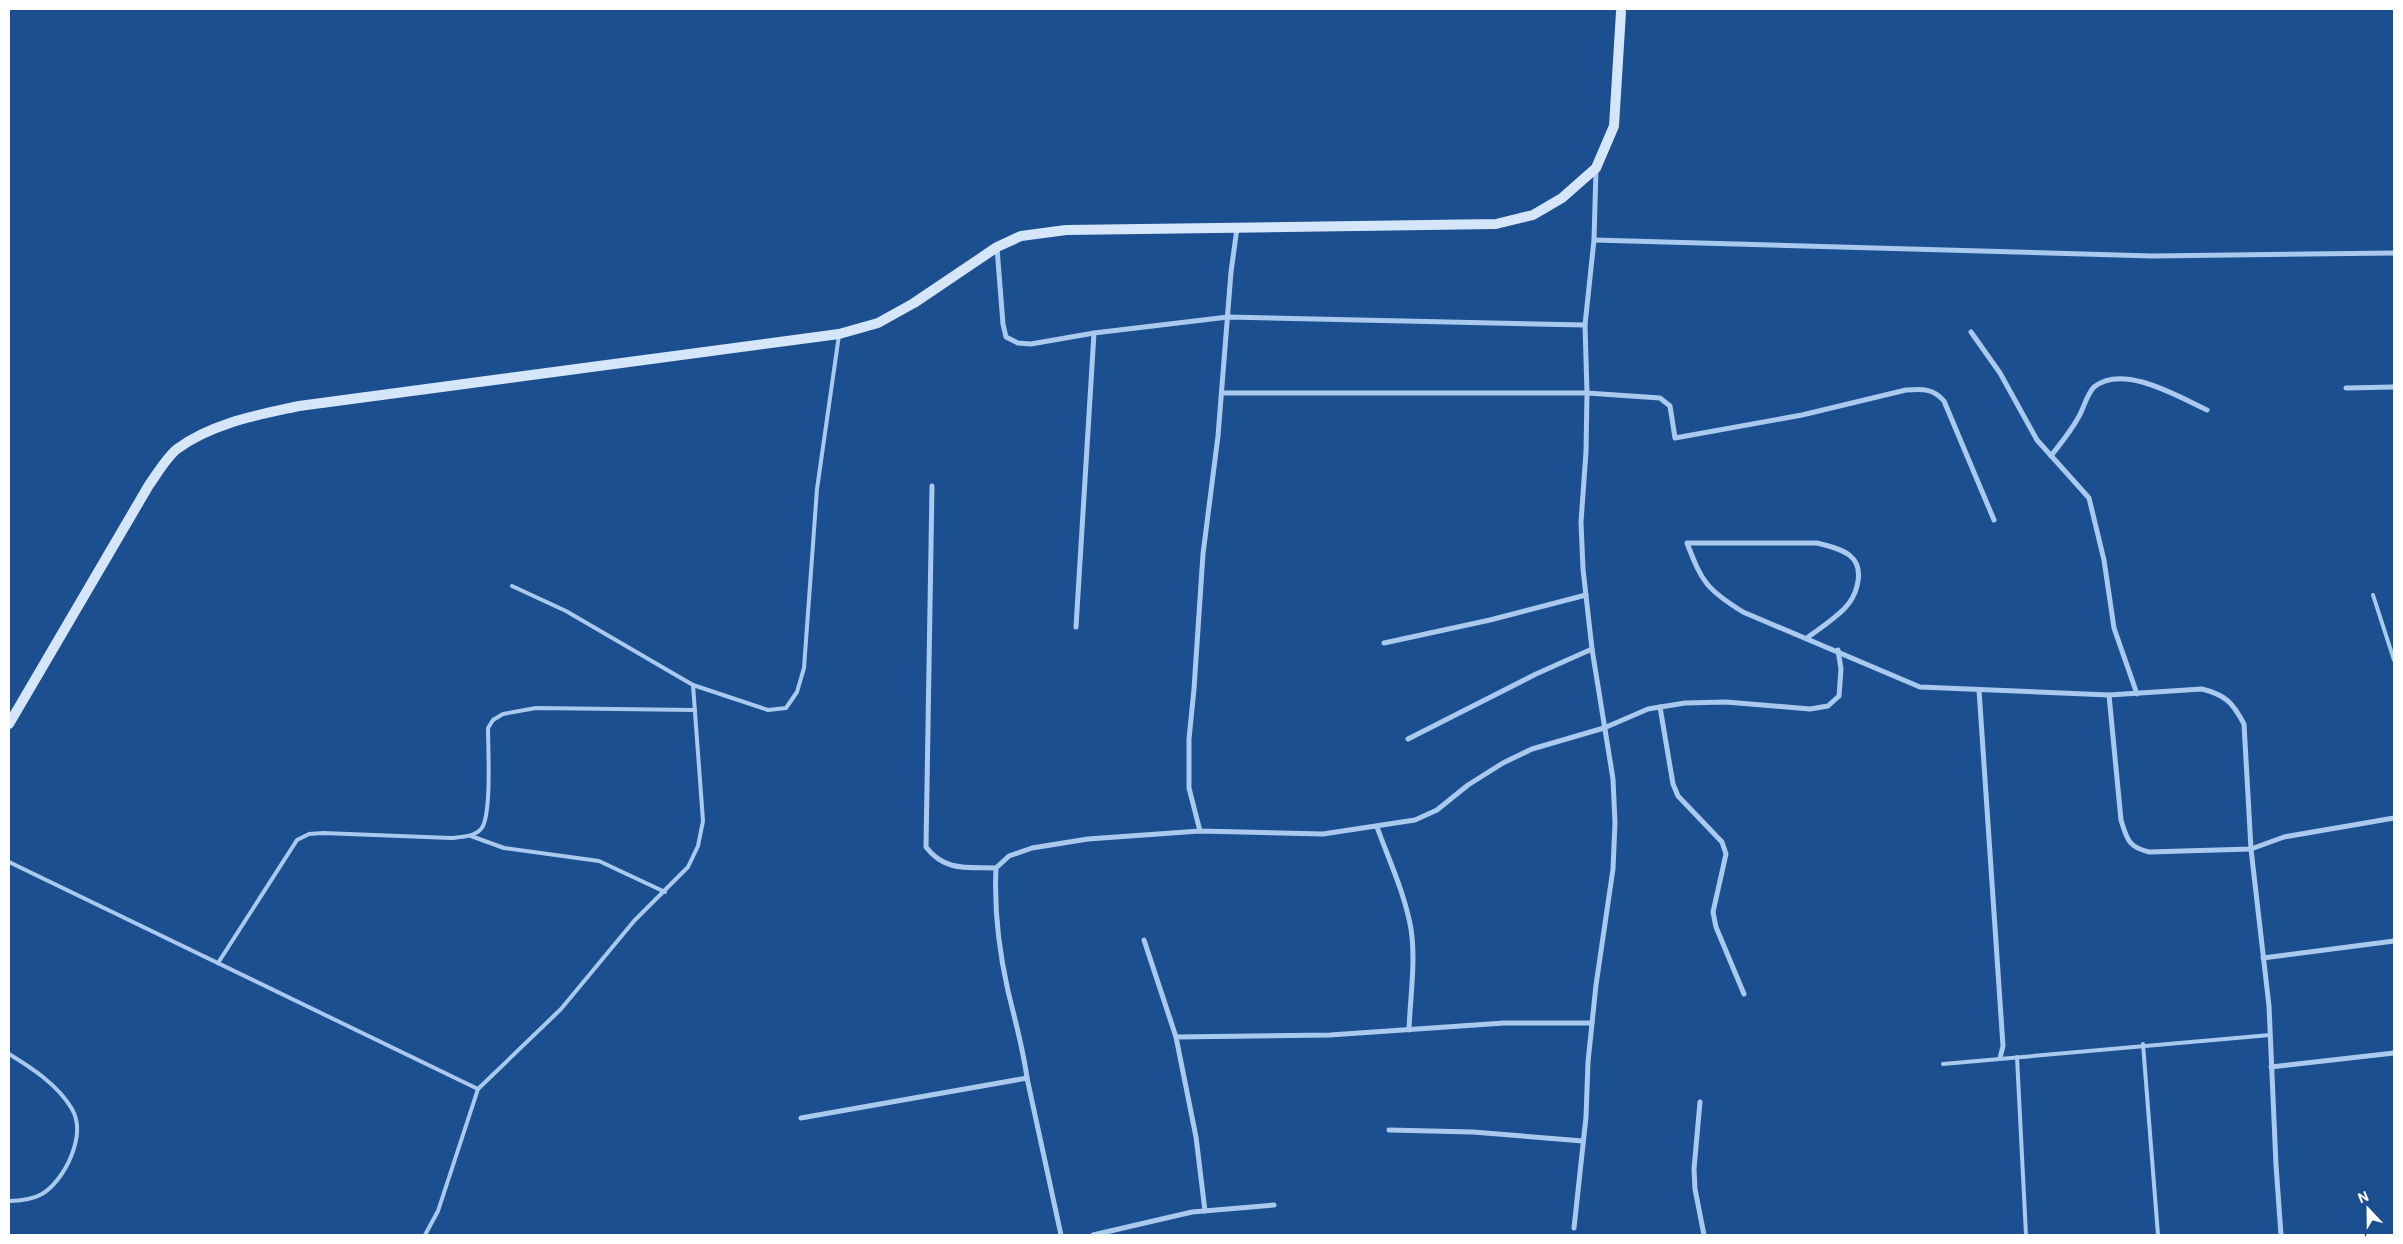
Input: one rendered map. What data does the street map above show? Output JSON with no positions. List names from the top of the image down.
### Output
{
  "north": "top"
}
